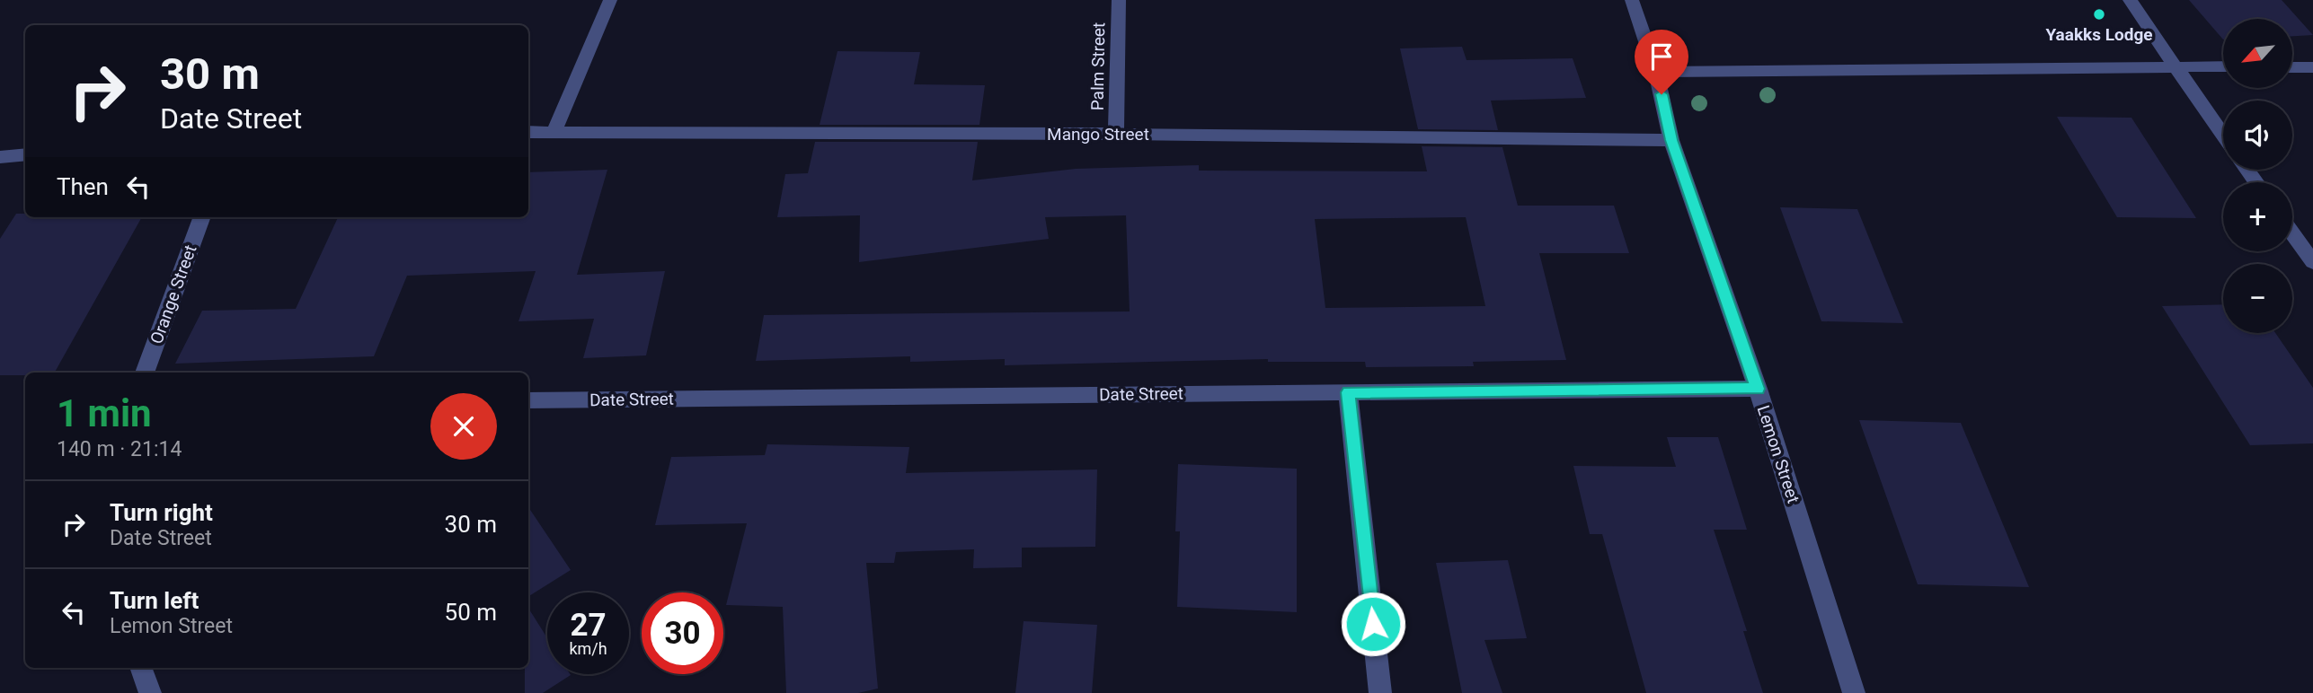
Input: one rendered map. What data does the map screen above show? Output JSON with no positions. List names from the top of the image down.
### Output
{
  "streets": {
    "street": [
      "Palm Street",
      "Mango Street",
      "Orange Street",
      "Date Street",
      "Lemon Street"
    ]
  },
  "crossings": [
    ["Palm Street", "Mango Street"],
    ["Mango Street", "Lemon Street"],
    ["Date Street", "Lemon Street"]
  ],
  "places": ["Yaakks Lodge"],
  "north": "bottom left",
  "page": {
    "map_buttons": ["+", "−"],
    "turn": ["30 m", "Date Street"],
    "then": "Then",
    "heading": ["1 min", "140 m · 21:14"],
    "list": [
      {
        "name": "Turn right",
        "note": "Date Street",
        "value": "30 m"
      },
      {
        "name": "Turn left",
        "note": "Lemon Street",
        "value": "50 m"
      }
    ],
    "speed": "27 km/h",
    "limit": "30"
  }
}
